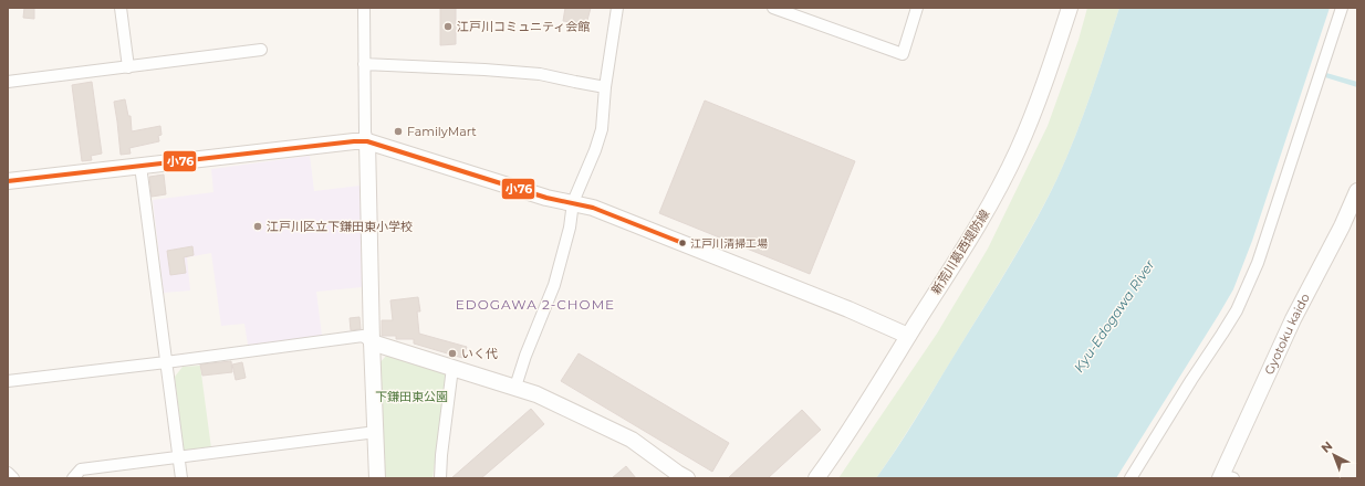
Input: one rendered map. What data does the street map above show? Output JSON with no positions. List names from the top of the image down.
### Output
{
  "streets": {
    "street": ["新荒川葛西堤防線", "Gyotoku kaido"]
  },
  "districts": ["EDOGAWA 2-CHOME"],
  "water": ["Kyu-Edogawa River"],
  "parks": ["下鎌田東公園"],
  "places": [
    "江戸川コミュニティ会館",
    "FamilyMart",
    "江戸川区立下鎌田東小学校",
    "江戸川清掃工場",
    "いく代"
  ],
  "lines": ["transit line 小76"],
  "north": "top left"
}
